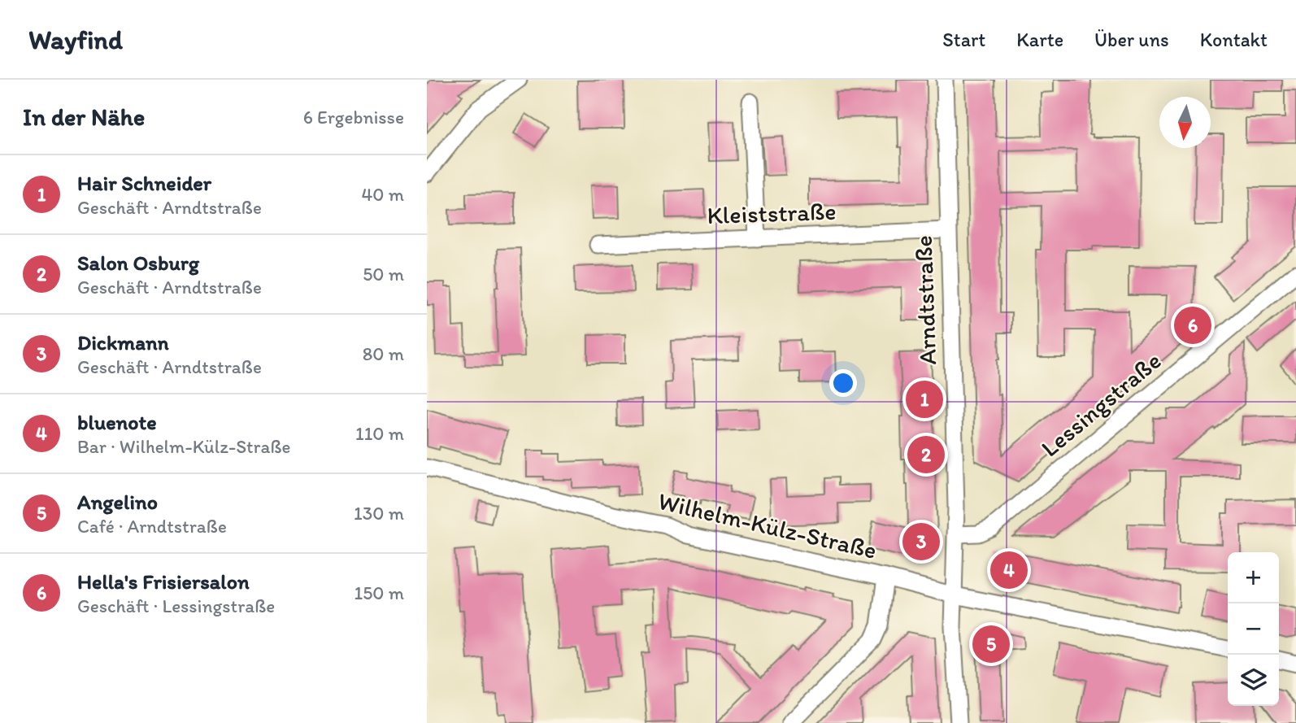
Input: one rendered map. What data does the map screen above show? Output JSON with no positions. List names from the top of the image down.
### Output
{
  "streets": {
    "street": [
      "Kleiststraße",
      "Arndtstraße",
      "Lessingstraße",
      "Wilhelm-Külz-Straße"
    ]
  },
  "crossings": [
    ["Kleiststraße", "Arndtstraße"],
    ["Arndtstraße", "Lessingstraße"],
    ["Arndtstraße", "Wilhelm-Külz-Straße"]
  ],
  "north": "bottom",
  "page": {
    "header": "Wayfind",
    "nav": [
      "Start",
      "Karte",
      "Über uns",
      "Kontakt"
    ],
    "heading": ["In der Nähe", "6 Ergebnisse"],
    "list": [
      {
        "mark": "1",
        "name": "Hair Schneider",
        "note": "Geschäft · Arndtstraße",
        "value": "40 m"
      },
      {
        "mark": "2",
        "name": "Salon Osburg",
        "note": "Geschäft · Arndtstraße",
        "value": "50 m"
      },
      {
        "mark": "3",
        "name": "Dickmann",
        "note": "Geschäft · Arndtstraße",
        "value": "80 m"
      },
      {
        "mark": "4",
        "name": "bluenote",
        "note": "Bar · Wilhelm-Külz-Straße",
        "value": "110 m"
      },
      {
        "mark": "5",
        "name": "Angelino",
        "note": "Café · Arndtstraße",
        "value": "130 m"
      },
      {
        "mark": "6",
        "name": "Hella's Frisiersalon",
        "note": "Geschäft · Lessingstraße",
        "value": "150 m"
      }
    ],
    "pins": [
      "6",
      "1",
      "2",
      "3",
      "4",
      "5"
    ],
    "map_buttons": ["+", "−"]
  }
}
